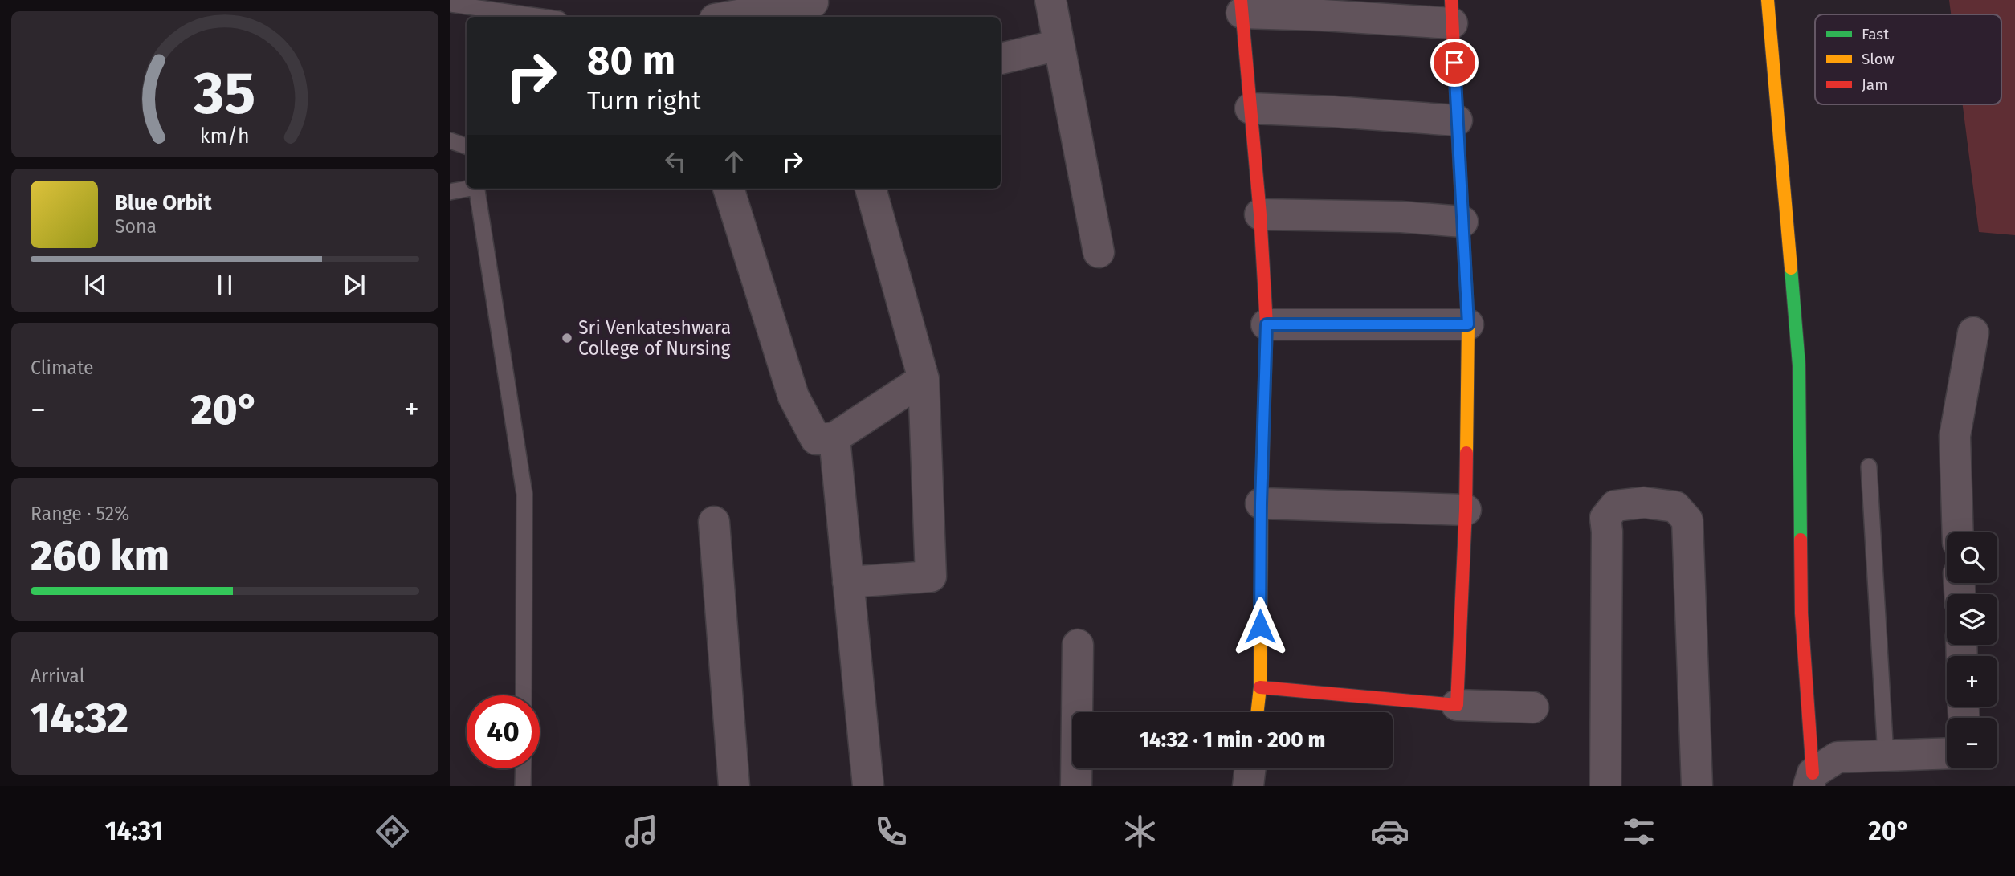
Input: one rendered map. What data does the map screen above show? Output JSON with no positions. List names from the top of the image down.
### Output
{
  "places": ["Sri Venkateshwara College of Nursing"],
  "legend": ["Fast", "Slow", "Jam"],
  "page": {
    "turn": ["80 m", "Turn right"],
    "song": ["Blue Orbit", "Sona"],
    "tile": [
      "Climate",
      ["Range · 52%", "260 km"],
      ["Arrival", "14:32"]
    ],
    "heat": ["−", "20°", "+"],
    "map_buttons": ["+", "−"],
    "limit": "40",
    "trip": "14:32 · 1 min · 200 m",
    "tabs": ["14:31", "20°"],
    "gauge": ["35", "km/h"]
  }
}
